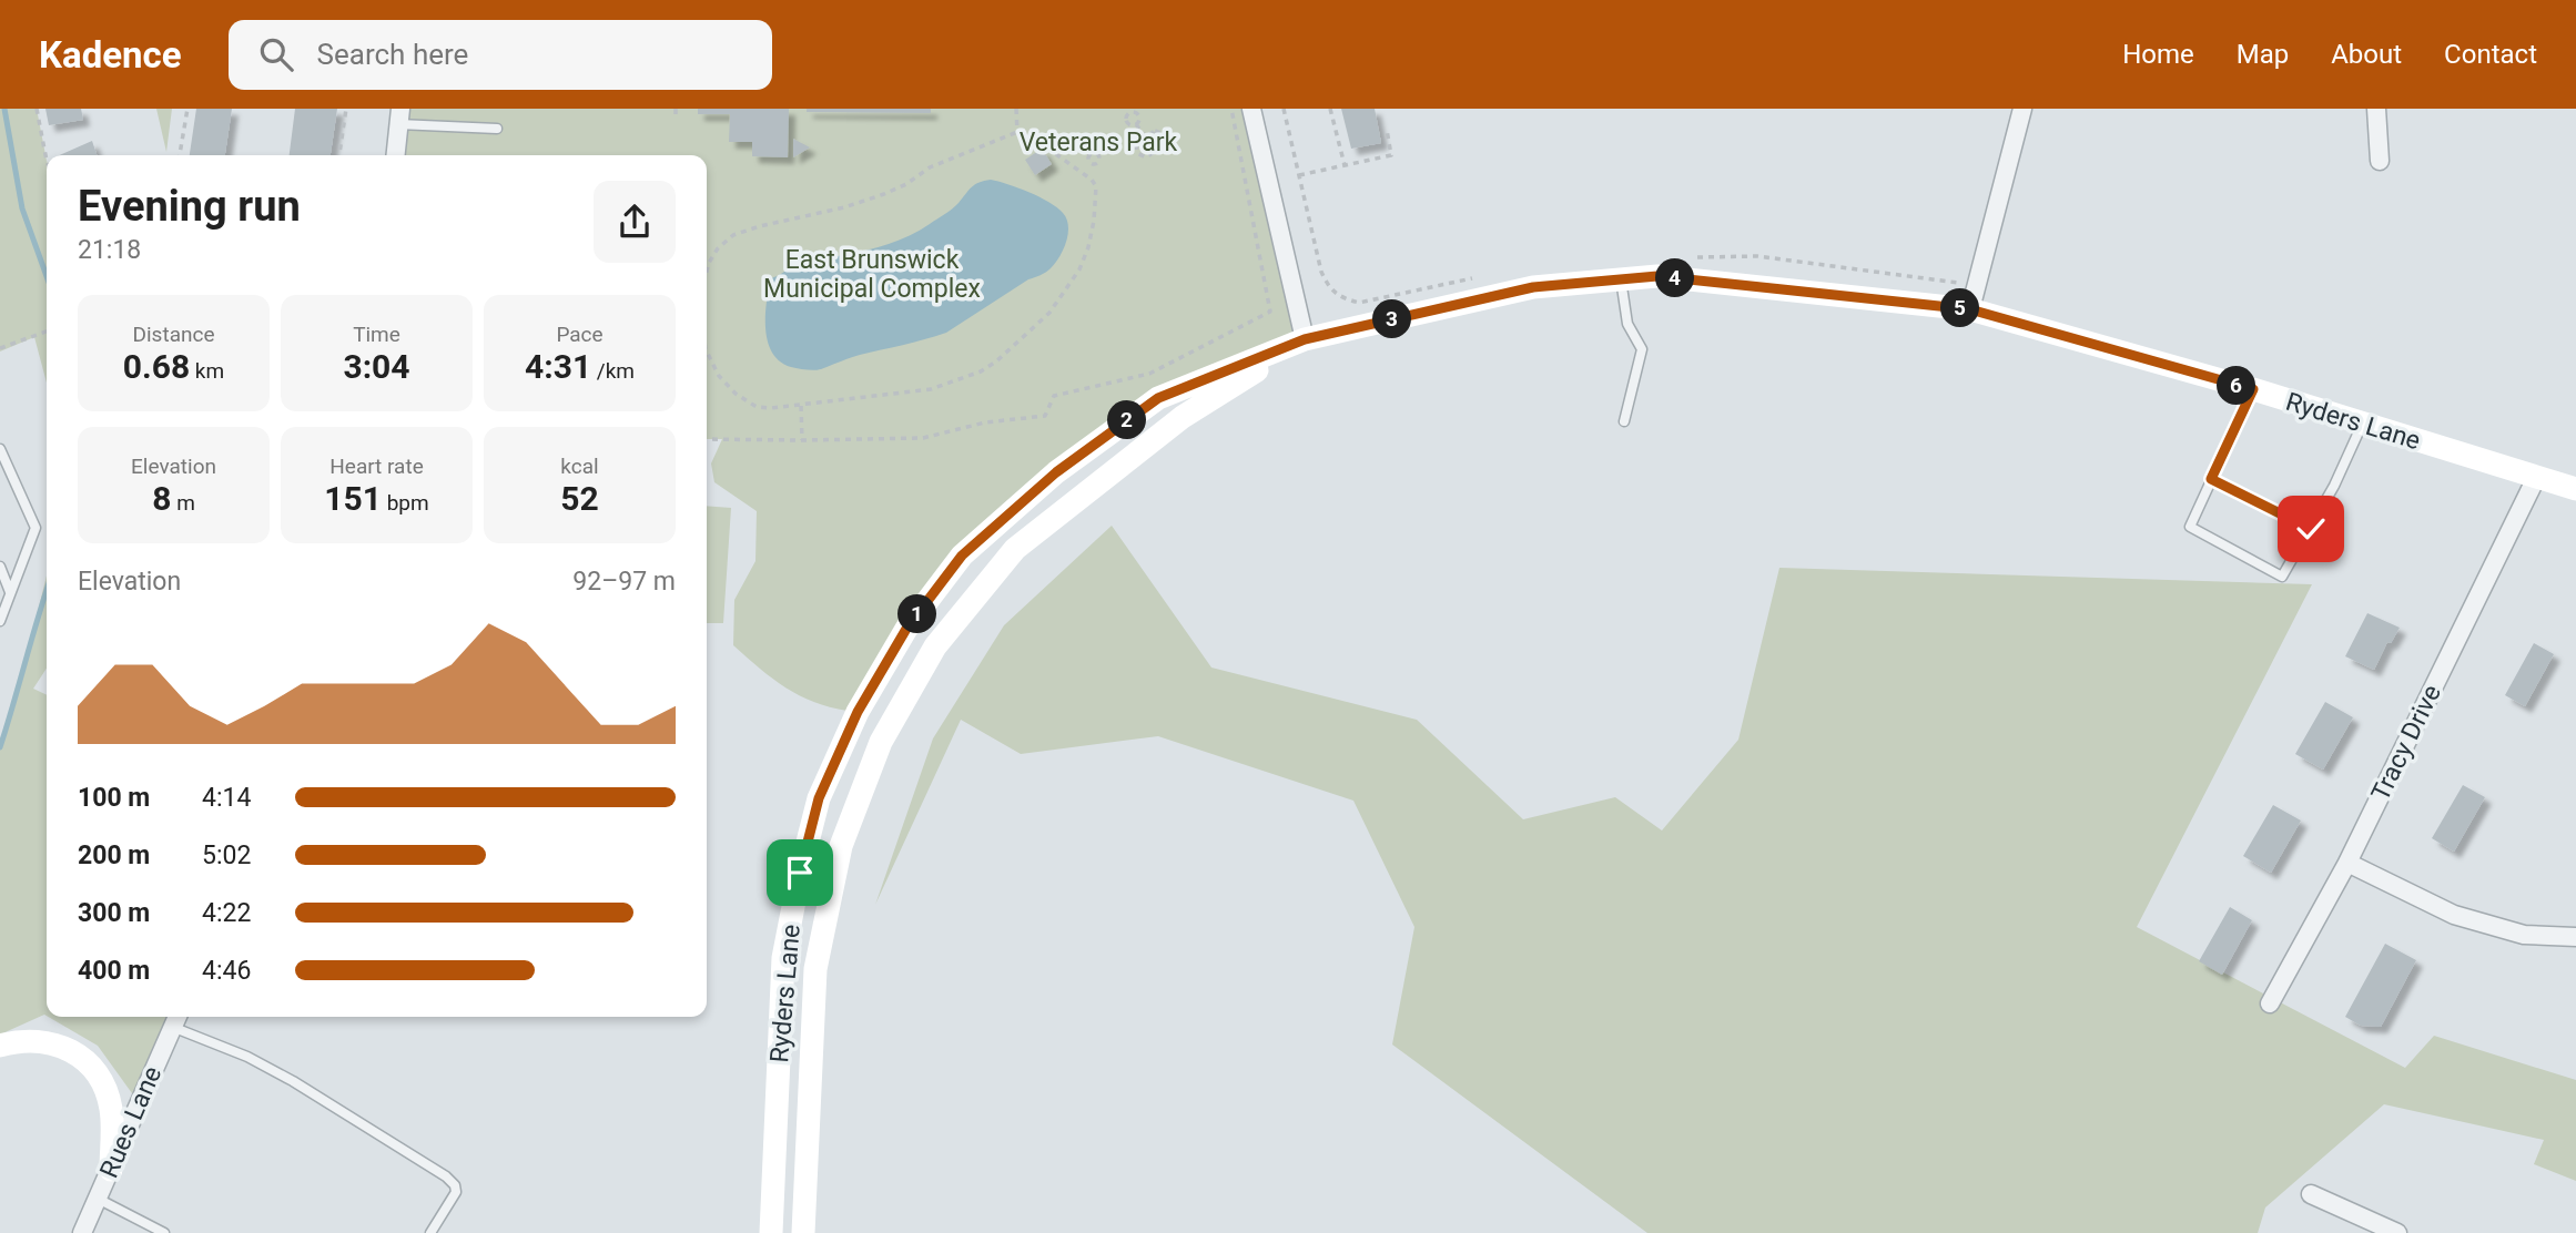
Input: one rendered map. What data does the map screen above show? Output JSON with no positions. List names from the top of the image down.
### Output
{
  "streets": {
    "main road": ["Ryders Lane"],
    "street": ["Tracy Drive", "Rues Lane"]
  },
  "crossings": [
    ["Ryders Lane", "Tracy Drive"]
  ],
  "parks": ["Veterans Park", "East Brunswick Municipal Complex"],
  "page": {
    "header": "Kadence",
    "search": "Search here",
    "nav": [
      "Home",
      "Map",
      "About",
      "Contact"
    ],
    "heading": ["Evening run", "21:18"],
    "pins": [
      "4",
      "5",
      "3",
      "6",
      "2",
      "1"
    ],
    "stats": [
      ["Distance", "0.68 km"],
      ["Time", "3:04"],
      ["Pace", "4:31 /km"],
      ["Elevation", "8 m"],
      ["Heart rate", "151 bpm"],
      ["kcal", "52"]
    ],
    "chart": ["Elevation", "92–97 m"],
    "list": [
      {
        "name": "100 m",
        "note": "4:14"
      },
      {
        "name": "200 m",
        "note": "5:02"
      },
      {
        "name": "300 m",
        "note": "4:22"
      },
      {
        "name": "400 m",
        "note": "4:46"
      }
    ]
  }
}
